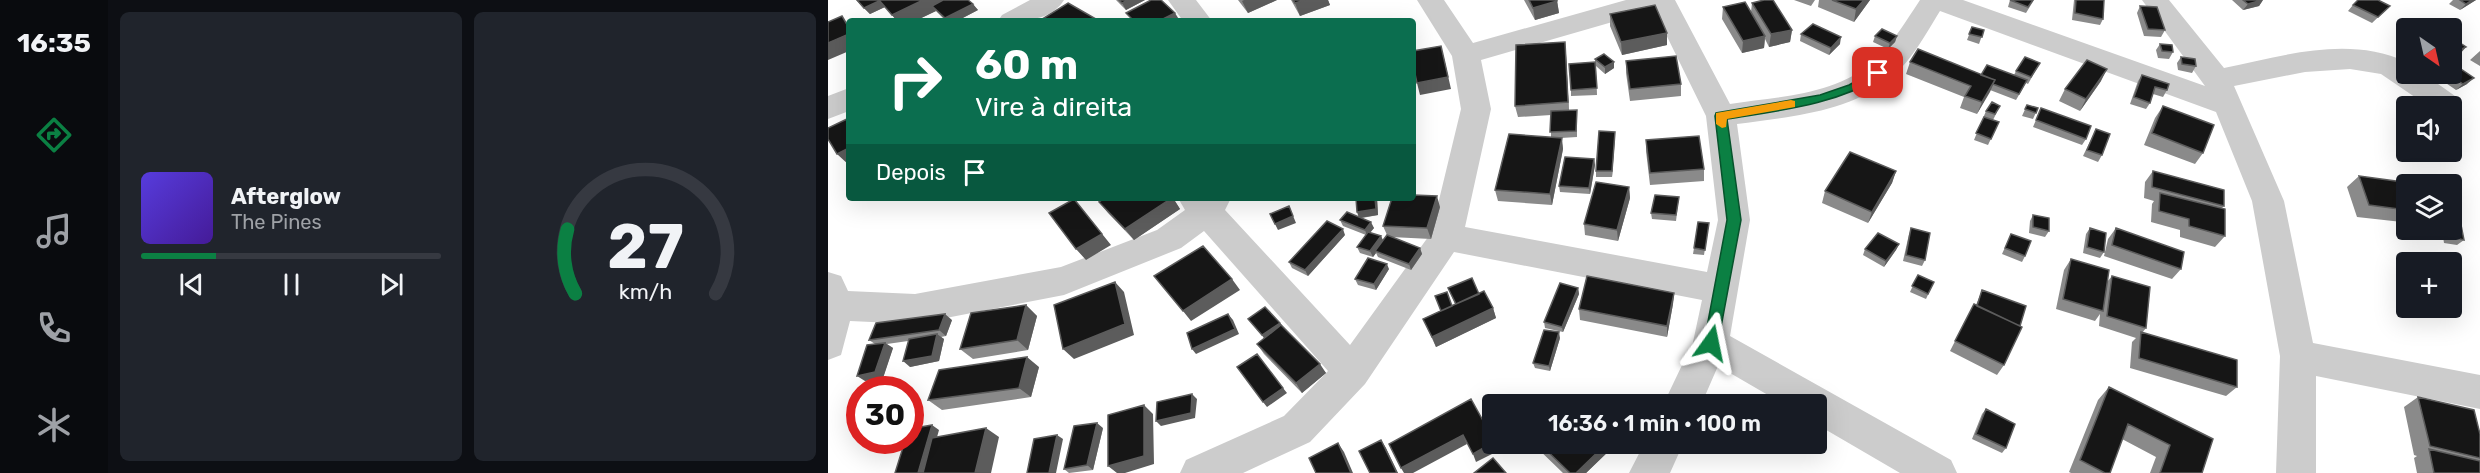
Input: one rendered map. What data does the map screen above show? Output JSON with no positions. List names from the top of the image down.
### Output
{
  "north": "bottom right",
  "page": {
    "tabs": "16:35",
    "map_buttons": "+",
    "turn": ["60 m", "Vire à direita"],
    "then": "Depois",
    "song": ["Afterglow", "The Pines"],
    "limit": "30",
    "trip": "16:36 · 1 min · 100 m",
    "gauge": ["27", "km/h"]
  }
}
